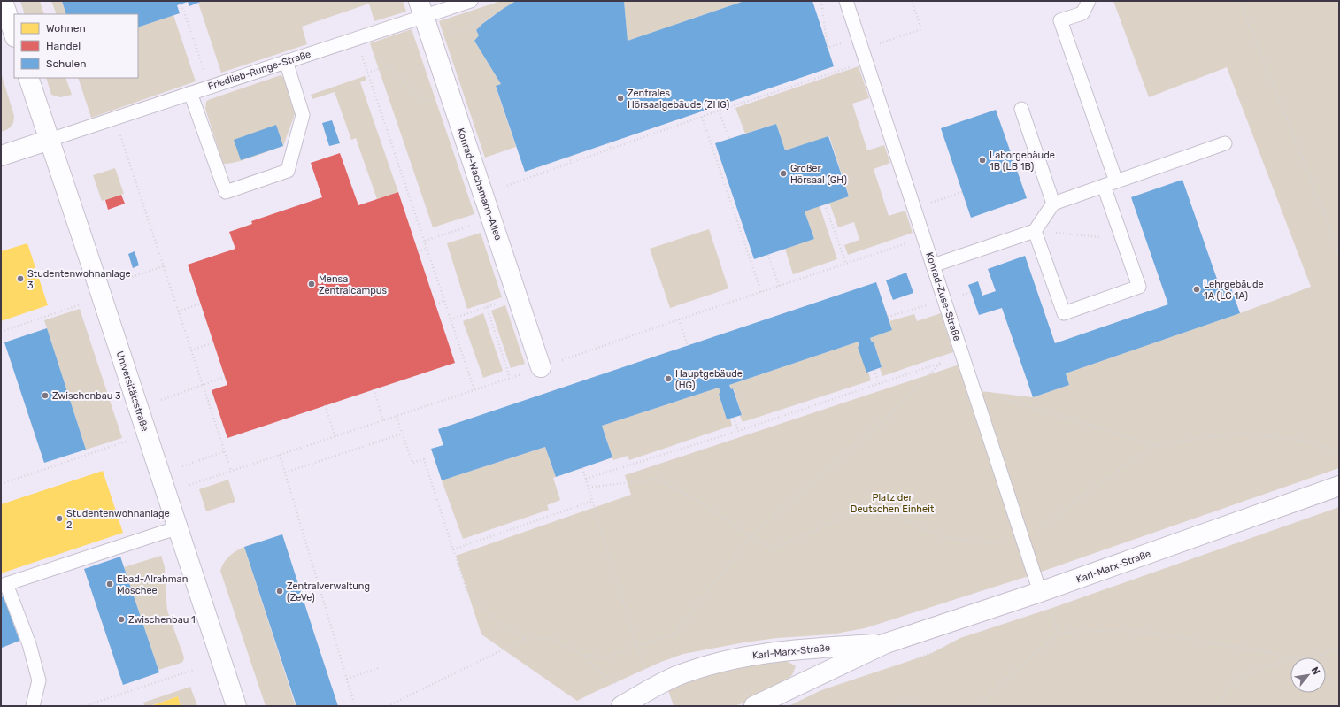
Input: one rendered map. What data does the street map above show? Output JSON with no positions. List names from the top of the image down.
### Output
{
  "streets": {
    "street": ["Konrad-Wachsmann-Allee", "Universitätsstraße", "Karl-Marx-Straße"],
    "lane": ["Friedlieb-Runge-Straße", "Konrad-Zuse-Straße"]
  },
  "crossings": [
    ["Friedlieb-Runge-Straße", "Konrad-Wachsmann-Allee"],
    ["Friedlieb-Runge-Straße", "Universitätsstraße"],
    ["Konrad-Zuse-Straße", "Karl-Marx-Straße"]
  ],
  "parks": ["Platz der Deutschen Einheit"],
  "places": [
    "Zentrales Hörsaalgebäude (ZHG)",
    "Laborgebäude 1B (LB 1B)",
    "Großer Hörsaal (GH)",
    "Studentenwohnanlage 3",
    "Mensa Zentralcampus",
    "Lehrgebäude 1A (LG 1A)",
    "Hauptgebäude (HG)",
    "Zwischenbau 3",
    "Studentenwohnanlage 2",
    "Ebad-Alrahman Moschee",
    "Zentralverwaltung (ZeVe)",
    "Zwischenbau 1"
  ],
  "legend": ["Wohnen", "Handel", "Schulen"],
  "north": "top right"
}
